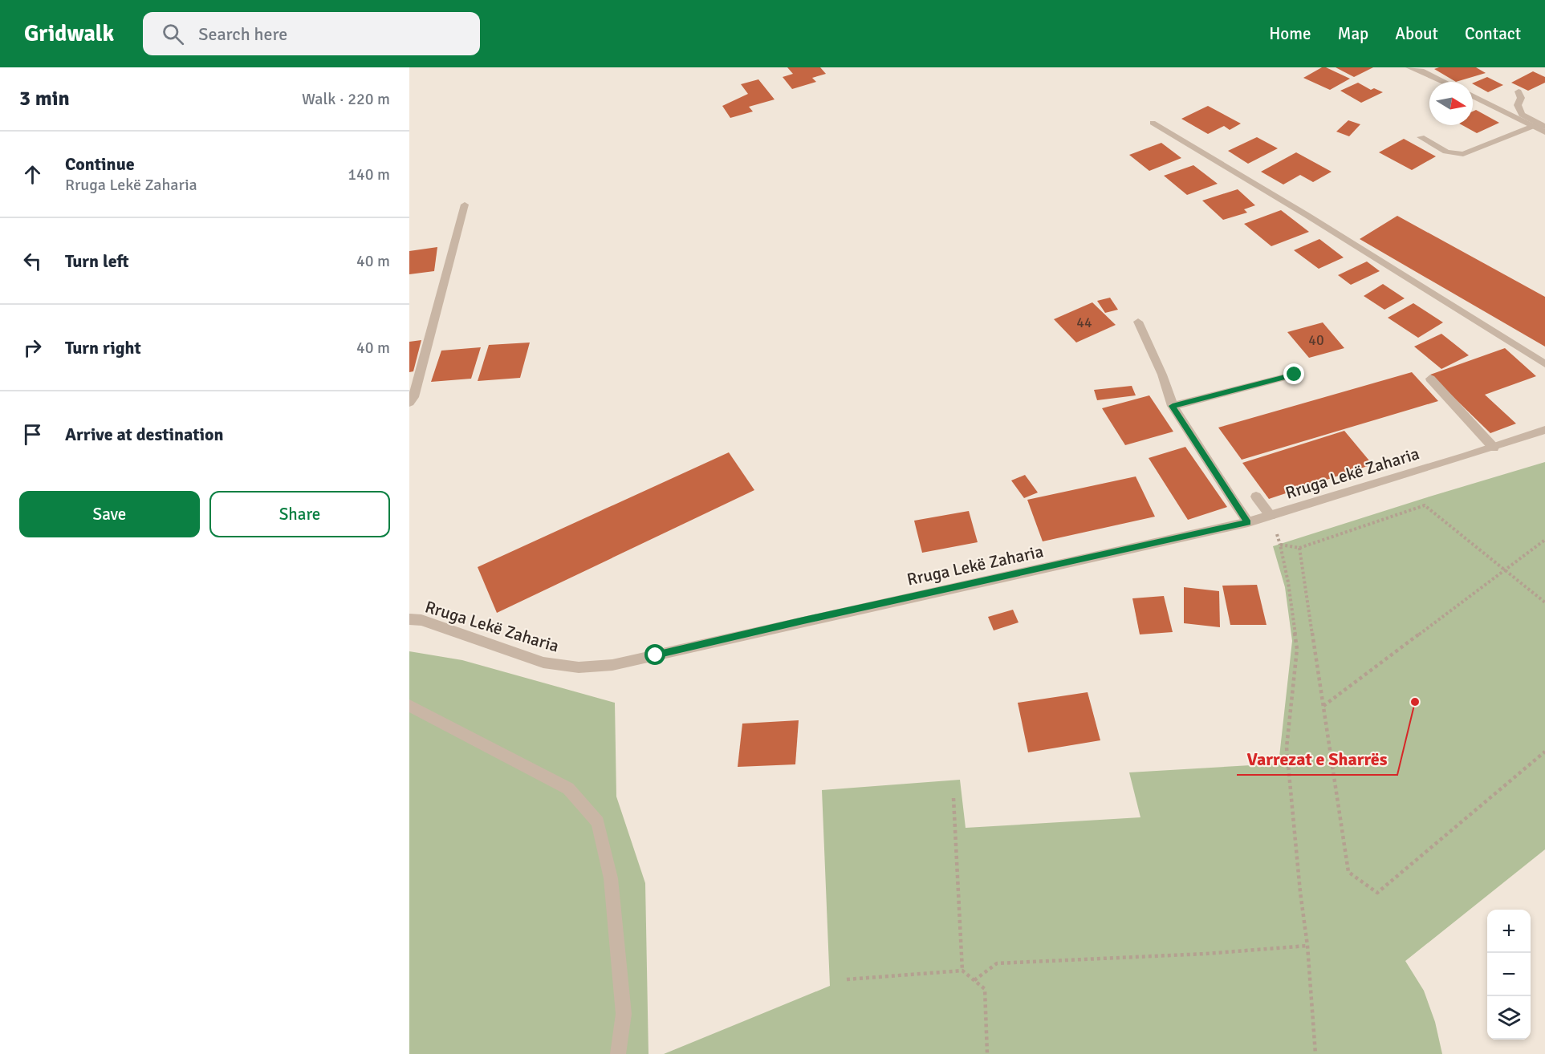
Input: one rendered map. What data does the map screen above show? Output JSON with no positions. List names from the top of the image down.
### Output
{
  "streets": {
    "street": ["Rruga Lekë Zaharia"]
  },
  "places": ["Varrezat e Sharrës"],
  "house_numbers": ["44", "40"],
  "north": "right",
  "page": {
    "header": "Gridwalk",
    "search": "Search here",
    "nav": [
      "Home",
      "Map",
      "About",
      "Contact"
    ],
    "heading": ["3 min", "Walk · 220 m"],
    "list": [
      ["Continue", "Rruga Lekë Zaharia", "140 m"],
      ["Turn left", "40 m"],
      ["Turn right", "40 m"],
      "Arrive at destination"
    ],
    "buttons": ["Save", "Share"],
    "map_buttons": ["+", "−"]
  }
}
